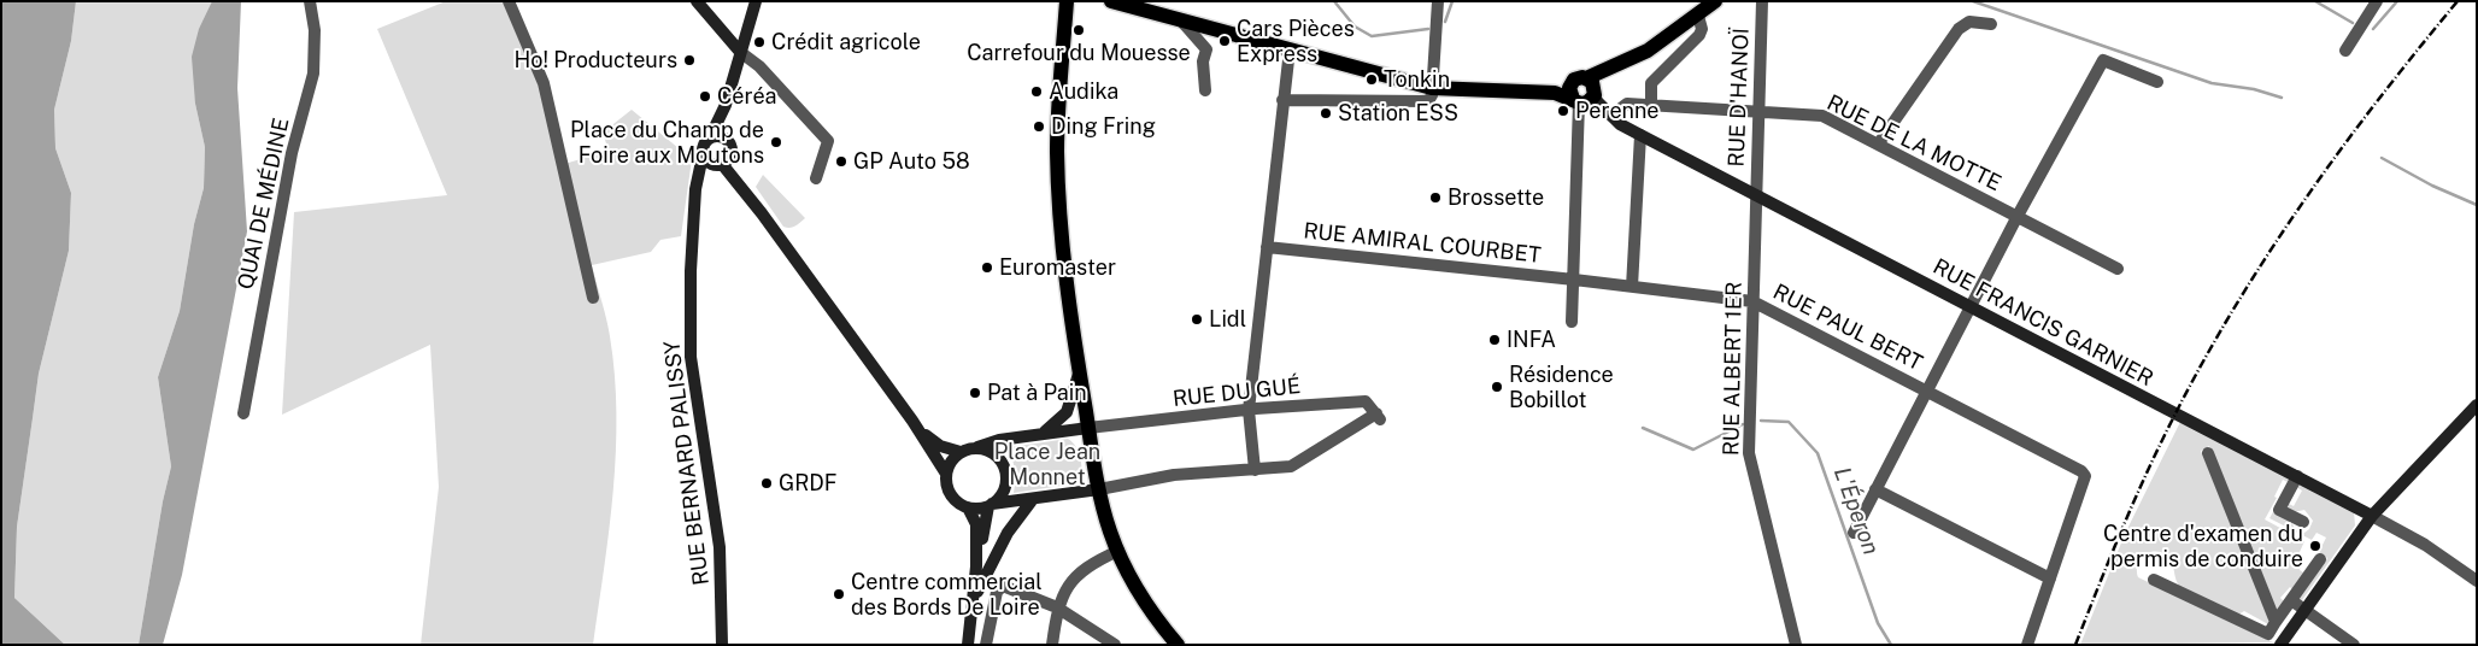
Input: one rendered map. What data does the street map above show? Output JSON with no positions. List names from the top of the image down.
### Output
{
  "streets": {
    "street": [
      "RUE D'HANOÏ",
      "RUE DE LA MOTTE",
      "QUAI DE MÉDINE",
      "RUE AMIRAL COURBET",
      "RUE FRANCIS GARNIER",
      "RUE PAUL BERT",
      "RUE ALBERT 1ER",
      "RUE DU GUÉ",
      "RUE BERNARD PALISSY"
    ]
  },
  "crossings": [
    ["RUE D'HANOÏ", "RUE DE LA MOTTE"],
    ["RUE D'HANOÏ", "RUE FRANCIS GARNIER"],
    ["RUE D'HANOÏ", "RUE ALBERT 1ER"],
    ["RUE DE LA MOTTE", "RUE FRANCIS GARNIER"],
    ["RUE AMIRAL COURBET", "RUE PAUL BERT"],
    ["RUE FRANCIS GARNIER", "RUE ALBERT 1ER"],
    ["RUE PAUL BERT", "RUE ALBERT 1ER"]
  ],
  "water": ["L'Éperon"],
  "parks": ["Place Jean Monnet"],
  "places": [
    "Carrefour du Mouesse",
    "Cars Pièces Express",
    "Crédit agricole",
    "Ho! Producteurs",
    "Tonkin",
    "Audika",
    "Céréa",
    "Perenne",
    "Station ESS",
    "Ding Fring",
    "Place du Champ de Foire aux Moutons",
    "GP Auto 58",
    "Brossette",
    "Euromaster",
    "Lidl",
    "INFA",
    "Résidence Bobillot",
    "Pat à Pain",
    "GRDF",
    "Centre d'examen du permis de conduire",
    "Centre commercial des Bords De Loire"
  ]
}
